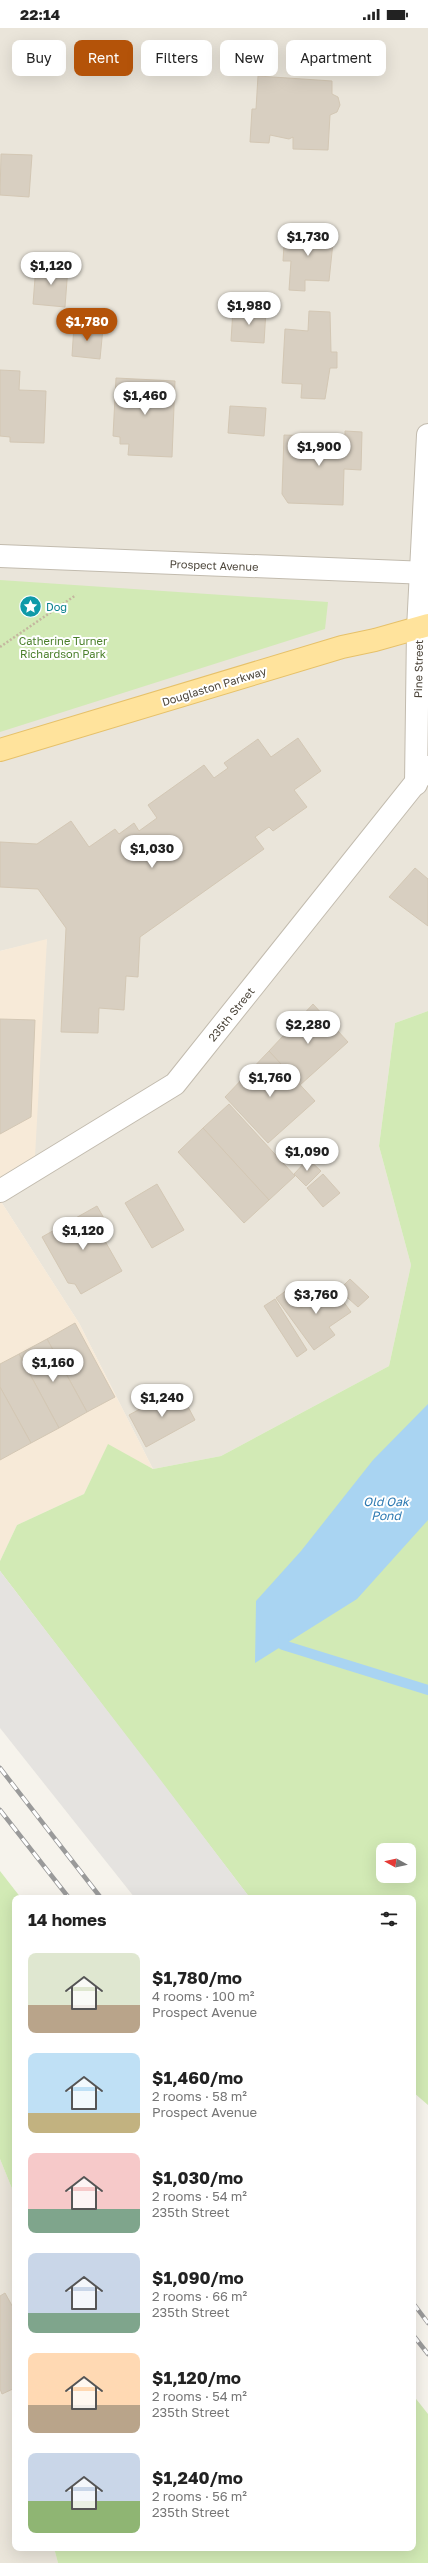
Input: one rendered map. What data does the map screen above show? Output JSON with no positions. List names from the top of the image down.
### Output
{
  "streets": {
    "main road": ["Douglaston Parkway"],
    "street": ["Prospect Avenue", "Pine Street", "235th Street"]
  },
  "crossings": [
    ["Prospect Avenue", "Pine Street"],
    ["Pine Street", "Douglaston Parkway"],
    ["Pine Street", "235th Street"]
  ],
  "water": ["Old Oak Pond"],
  "parks": ["Catherine Turner Richardson Park"],
  "places": {
    "place": ["Dog"]
  },
  "north": "left",
  "page": {
    "status": "22:14",
    "chip": [
      "Buy",
      "Rent",
      "Filters",
      "New",
      "Apartment"
    ],
    "price": [
      "$1,730",
      "$1,120",
      "$1,980",
      "$1,780",
      "$1,460",
      "$1,900",
      "$1,030",
      "$2,280",
      "$1,760",
      "$1,090",
      "$1,120",
      "$3,760",
      "$1,160",
      "$1,240"
    ],
    "heading": "14 homes",
    "list": [
      {
        "name": "$1,780/mo",
        "note": "4 rooms · 100 m² · Prospect Avenue"
      },
      {
        "name": "$1,460/mo",
        "note": "2 rooms · 58 m² · Prospect Avenue"
      },
      {
        "name": "$1,030/mo",
        "note": "2 rooms · 54 m² · 235th Street"
      },
      {
        "name": "$1,090/mo",
        "note": "2 rooms · 66 m² · 235th Street"
      },
      {
        "name": "$1,120/mo",
        "note": "2 rooms · 54 m² · 235th Street"
      },
      {
        "name": "$1,240/mo",
        "note": "2 rooms · 56 m² · 235th Street"
      }
    ]
  }
}
